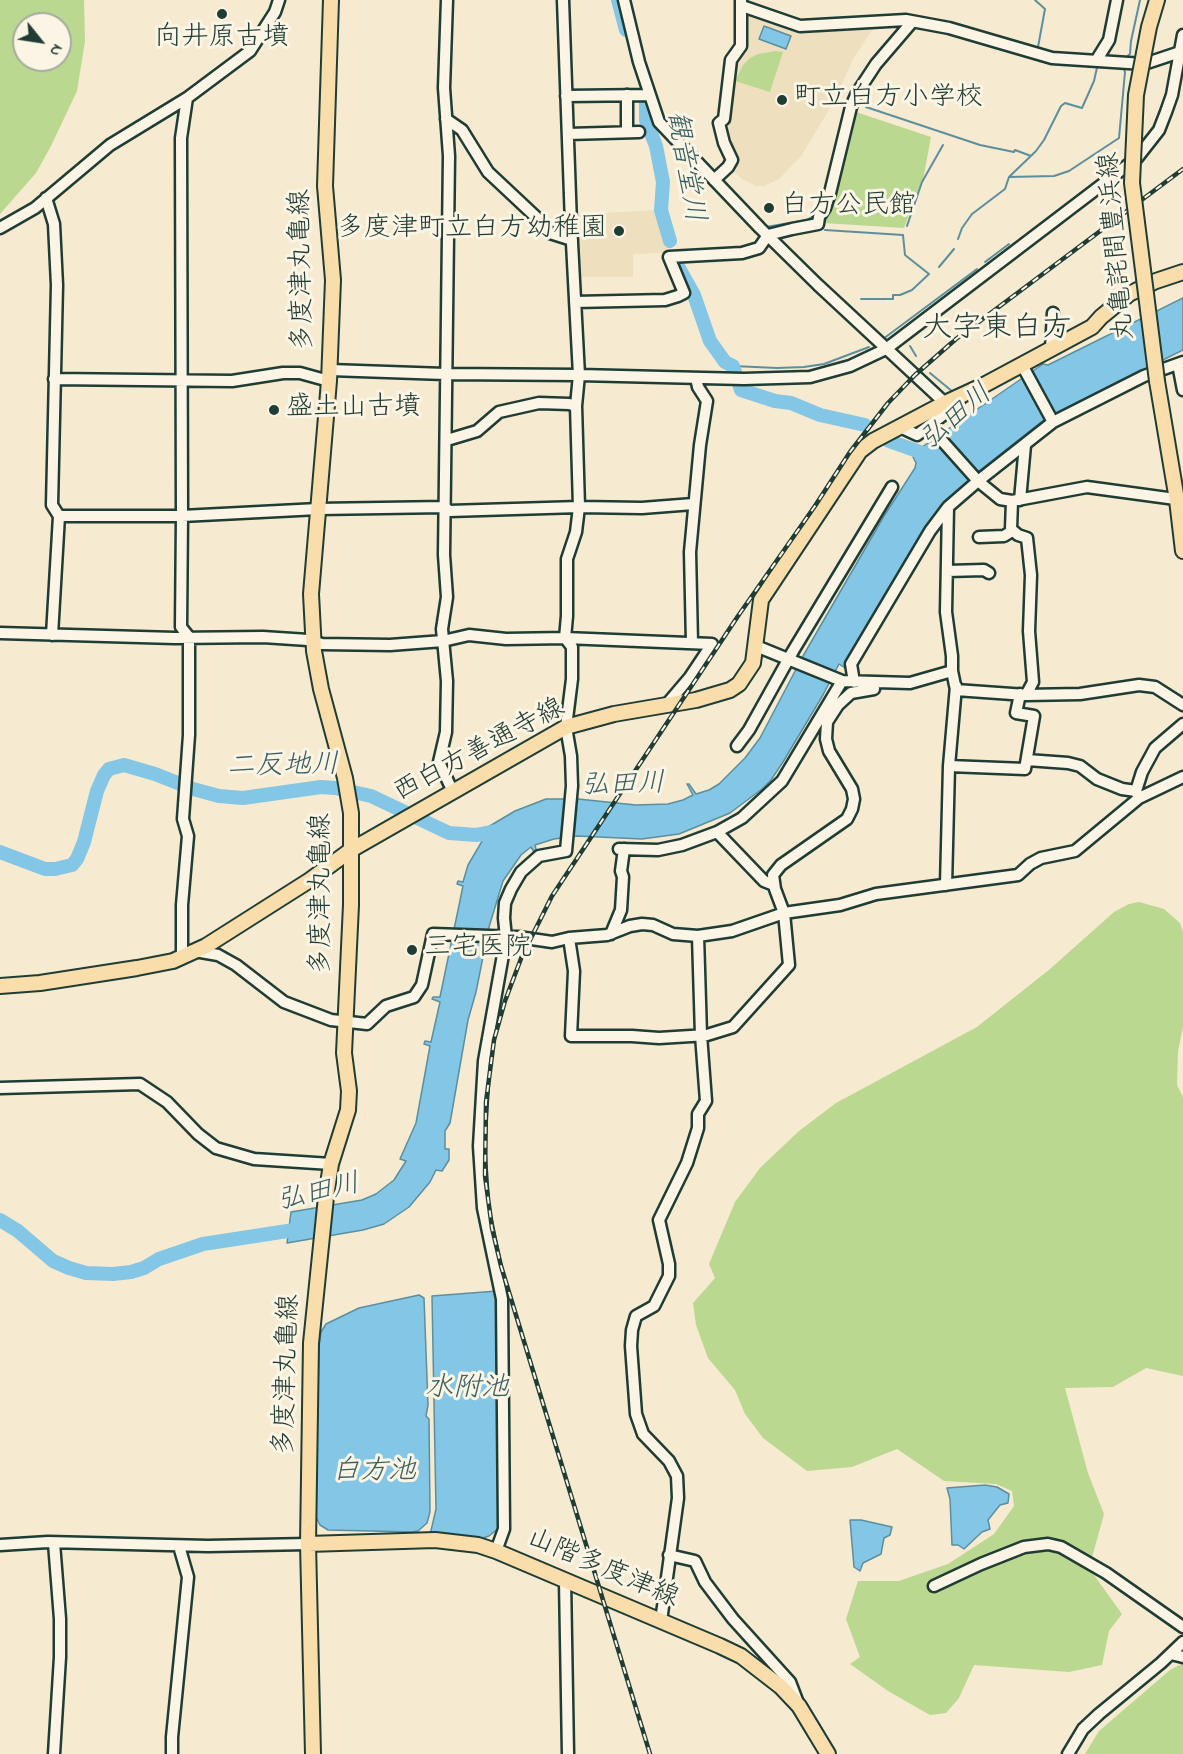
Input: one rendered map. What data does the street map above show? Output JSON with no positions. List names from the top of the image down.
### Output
{
  "streets": {
    "main road": [
      "丸亀詫間豊浜線",
      "多度津丸亀線",
      "西白方善通寺線",
      "山階多度津線"
    ]
  },
  "crossings": [
    ["多度津丸亀線", "西白方善通寺線"],
    ["多度津丸亀線", "山階多度津線"]
  ],
  "districts": ["大字東白方"],
  "water": [
    "観音堂川",
    "弘田川",
    "二反地川",
    "水附池",
    "白方池"
  ],
  "places": [
    "向井原古墳",
    "町立白方小学校",
    "白方公民館",
    "多度津町立白方幼稚園",
    "盛土山古墳",
    "三宅医院"
  ],
  "north": "bottom right"
}
